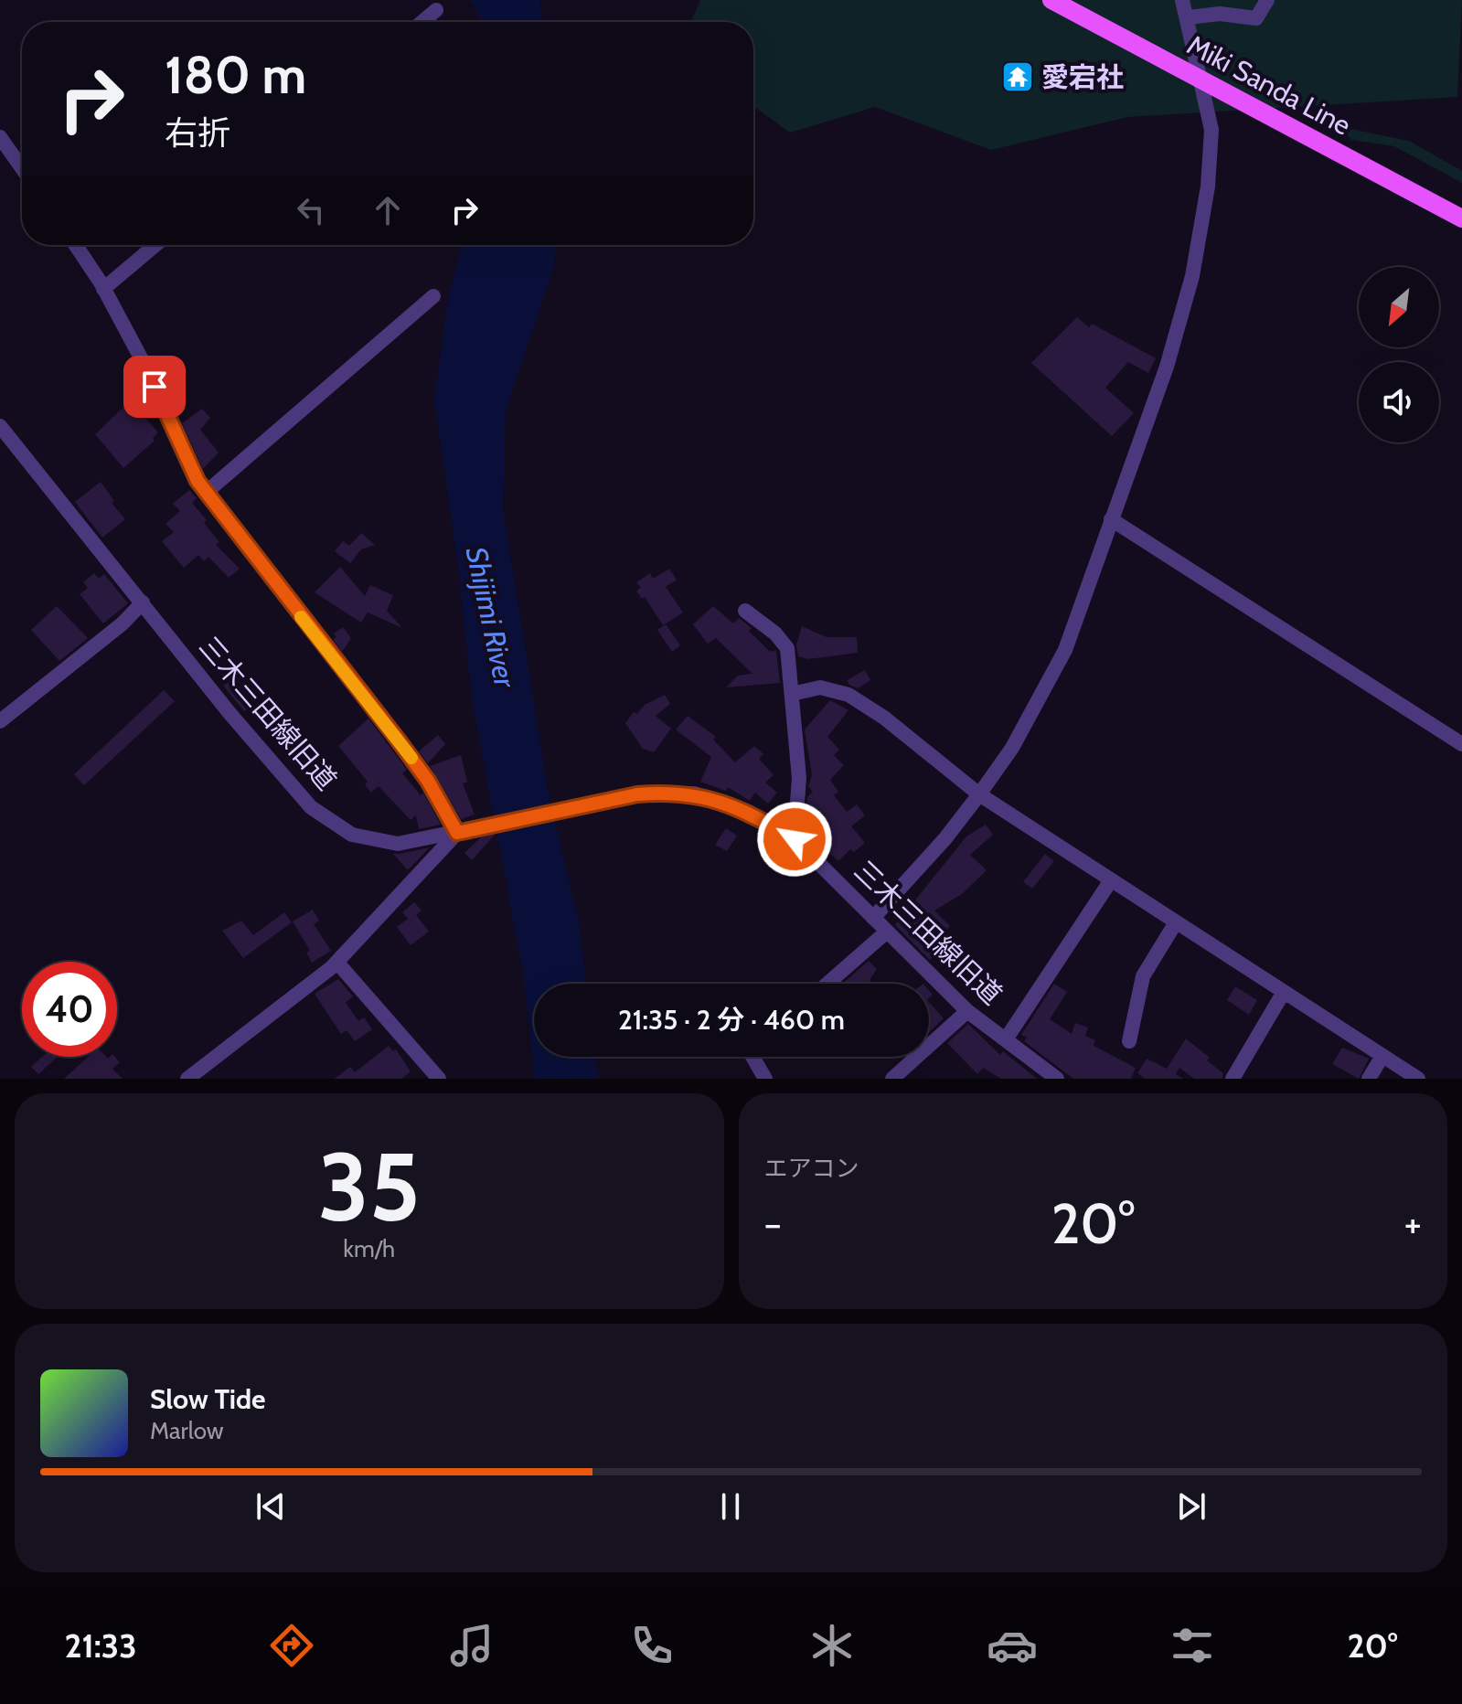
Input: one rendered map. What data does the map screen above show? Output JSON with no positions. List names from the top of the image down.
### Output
{
  "streets": {
    "main road": ["Miki Sanda Line"],
    "street": ["三木三田線旧道"]
  },
  "water": ["Shijimi River"],
  "places": {
    "temple": ["愛宕社"]
  },
  "north": "bottom left",
  "page": {
    "turn": ["180 m", "右折"],
    "limit": "40",
    "trip": "21:35 · 2 分 · 460 m",
    "tile": [
      ["35", "km/h"],
      "エアコン"
    ],
    "heat": ["−", "20°", "+"],
    "song": ["Slow Tide", "Marlow"],
    "tabs": ["21:33", "20°"]
  }
}
